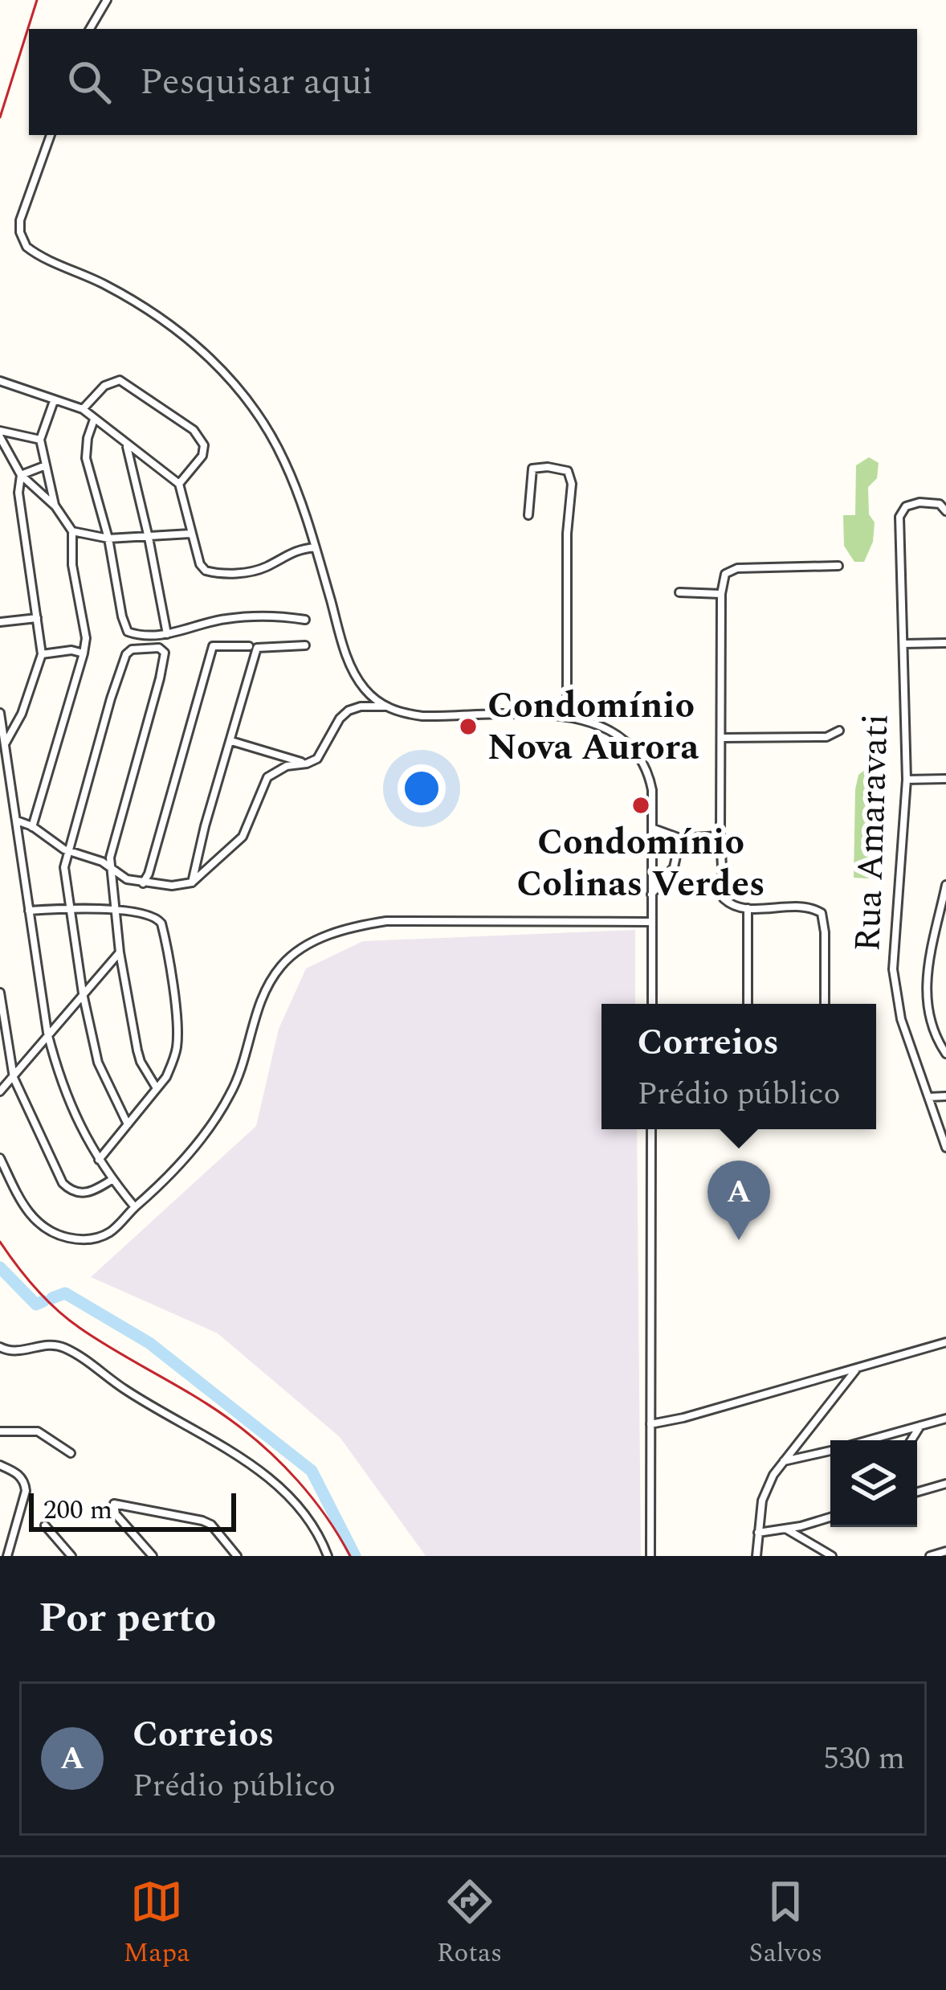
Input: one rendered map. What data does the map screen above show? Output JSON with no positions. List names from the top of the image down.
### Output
{
  "streets": {
    "street": ["Rua Amaravati"]
  },
  "places": ["Condomínio Nova Aurora", "Condomínio Colinas Verdes"],
  "scale_bar": "200 m",
  "page": {
    "search": "Pesquisar aqui",
    "popup": ["Correios", "Prédio público"],
    "pins": "A",
    "scale": "200 m",
    "heading": "Por perto",
    "list": [
      {
        "mark": "A",
        "name": "Correios",
        "note": "Prédio público",
        "value": "530 m"
      }
    ],
    "nav": ["Mapa", "Rotas", "Salvos"]
  }
}
